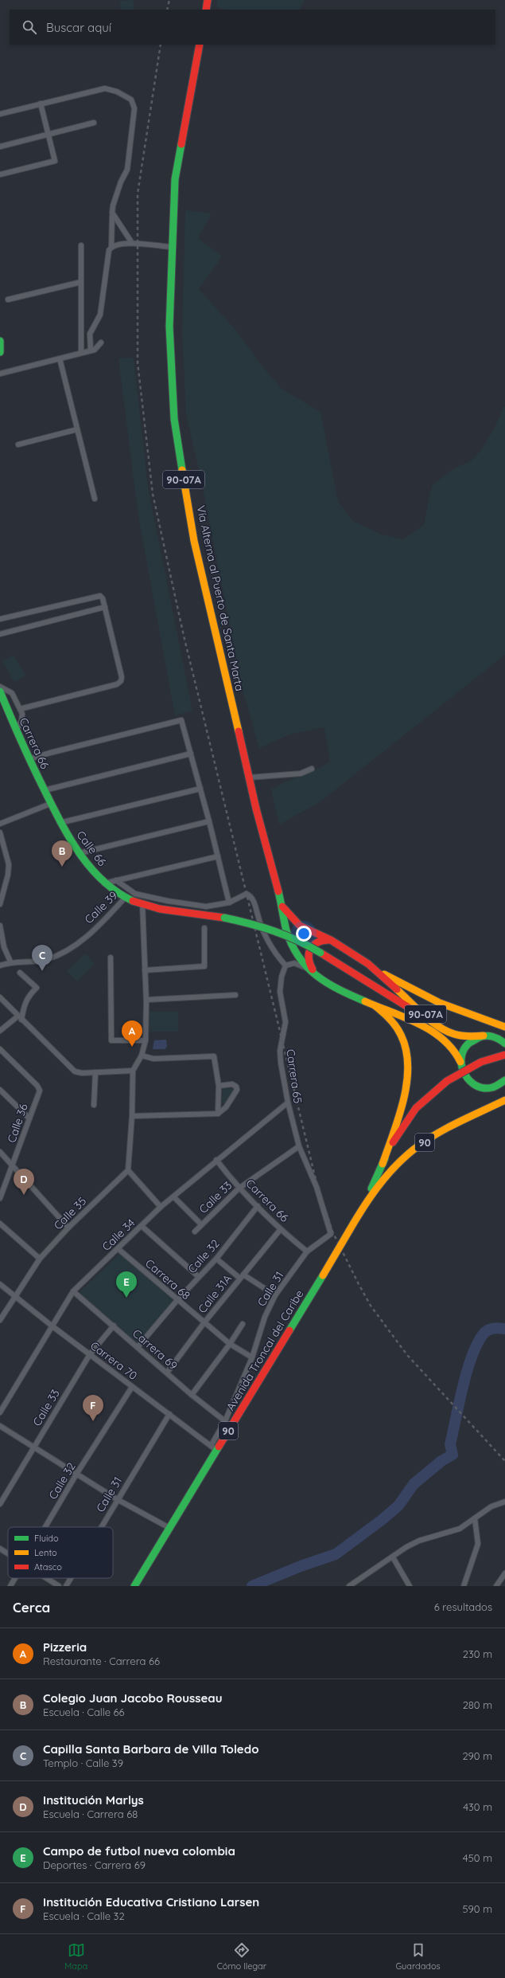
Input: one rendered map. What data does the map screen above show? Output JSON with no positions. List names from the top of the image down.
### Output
{
  "streets": {
    "main road": [
      "90-07A",
      "Vía Alterna al Puerto de Santa Marta",
      "Carrera 66",
      "Calle 66",
      "Calle 39",
      "90",
      "Avenida Troncal del Caribe"
    ],
    "street": [
      "Carrera 65",
      "Calle 36",
      "Calle 33",
      "Calle 35",
      "Calle 34",
      "Calle 32",
      "Carrera 68",
      "Calle 31",
      "Calle 31A",
      "Carrera 69",
      "Carrera 70"
    ]
  },
  "crossings": [
    ["Vía Alterna al Puerto de Santa Marta", "Calle 39"],
    ["Carrera 66", "Calle 66"],
    ["Carrera 66", "Calle 33"],
    ["Carrera 66", "Calle 34"],
    ["Carrera 66", "Calle 32"],
    ["Carrera 66", "Calle 31"],
    ["Carrera 66", "Calle 31A"],
    ["Calle 66", "Calle 39"],
    ["Carrera 65", "Calle 33"],
    ["Carrera 65", "Calle 34"],
    ["Carrera 65", "Calle 31"],
    ["Calle 33", "Carrera 69"],
    ["Calle 33", "Carrera 70"],
    ["Calle 35", "Carrera 70"],
    ["Calle 34", "Carrera 68"],
    ["Calle 34", "Carrera 69"],
    ["Calle 34", "Carrera 70"],
    ["Calle 32", "Carrera 68"],
    ["Calle 32", "Carrera 69"],
    ["Calle 32", "Carrera 70"],
    ["Carrera 68", "Calle 31"],
    ["Carrera 68", "Calle 31A"],
    ["Calle 31", "Carrera 69"],
    ["Calle 31", "Avenida Troncal del Caribe"],
    ["Calle 31", "Carrera 70"],
    ["Calle 31A", "Carrera 69"],
    ["Avenida Troncal del Caribe", "Carrera 70"]
  ],
  "legend": ["Fluido", "Lento", "Atasco"],
  "page": {
    "search": "Buscar aquí",
    "pins": [
      "B",
      "C",
      "A",
      "D",
      "E",
      "F"
    ],
    "heading": ["Cerca", "6 resultados"],
    "list": [
      {
        "mark": "A",
        "name": "Pizzeria",
        "note": "Restaurante · Carrera 66",
        "value": "230 m"
      },
      {
        "mark": "B",
        "name": "Colegio Juan Jacobo Rousseau",
        "note": "Escuela · Calle 66",
        "value": "280 m"
      },
      {
        "mark": "C",
        "name": "Capilla Santa Barbara de Villa Toledo",
        "note": "Templo · Calle 39",
        "value": "290 m"
      },
      {
        "mark": "D",
        "name": "Institución Marlys",
        "note": "Escuela · Carrera 68",
        "value": "430 m"
      },
      {
        "mark": "E",
        "name": "Campo de futbol nueva colombia",
        "note": "Deportes · Carrera 69",
        "value": "450 m"
      },
      {
        "mark": "F",
        "name": "Institución Educativa Cristiano Larsen",
        "note": "Escuela · Calle 32",
        "value": "590 m"
      }
    ],
    "nav": ["Mapa", "Cómo llegar", "Guardados"]
  }
}
